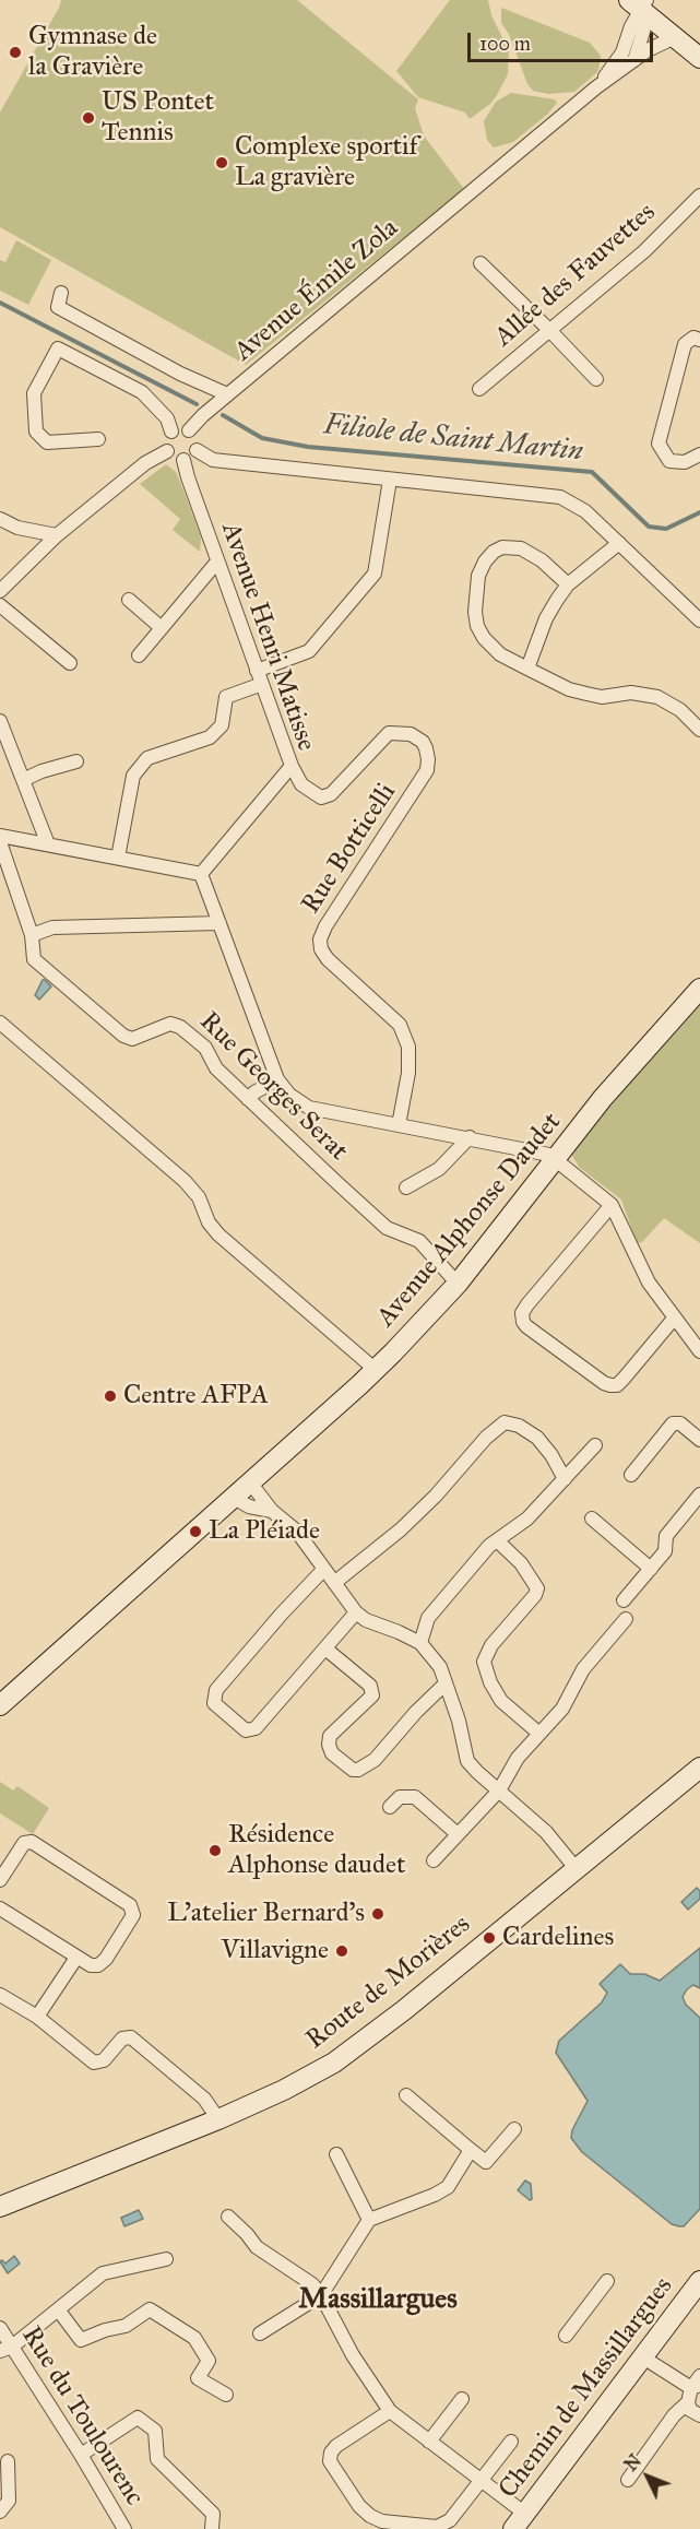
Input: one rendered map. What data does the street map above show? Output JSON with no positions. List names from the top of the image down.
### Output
{
  "streets": {
    "street": [
      "Allée des Fauvettes",
      "Avenue Émile Zola",
      "Avenue Henri Matisse",
      "Rue Botticelli",
      "Rue Georges Serat",
      "Avenue Alphonse Daudet",
      "Route de Morières",
      "Chemin de Massillargues",
      "Rue du Toulourenc"
    ]
  },
  "crossings": [
    ["Avenue Émile Zola", "Avenue Henri Matisse"],
    ["Avenue Henri Matisse", "Rue Botticelli"],
    ["Rue Georges Serat", "Avenue Alphonse Daudet"]
  ],
  "districts": ["Massillargues"],
  "water": ["Filiole de Saint Martin"],
  "places": [
    "Gymnase de la Gravière",
    "US Pontet Tennis",
    "Complexe sportif La gravière",
    "Centre AFPA",
    "La Pléiade",
    "Résidence Alphonse daudet",
    "L'atelier Bernard's",
    "Cardelines",
    "Villavigne"
  ],
  "scale_bar": "100 m",
  "north": "top left"
}
